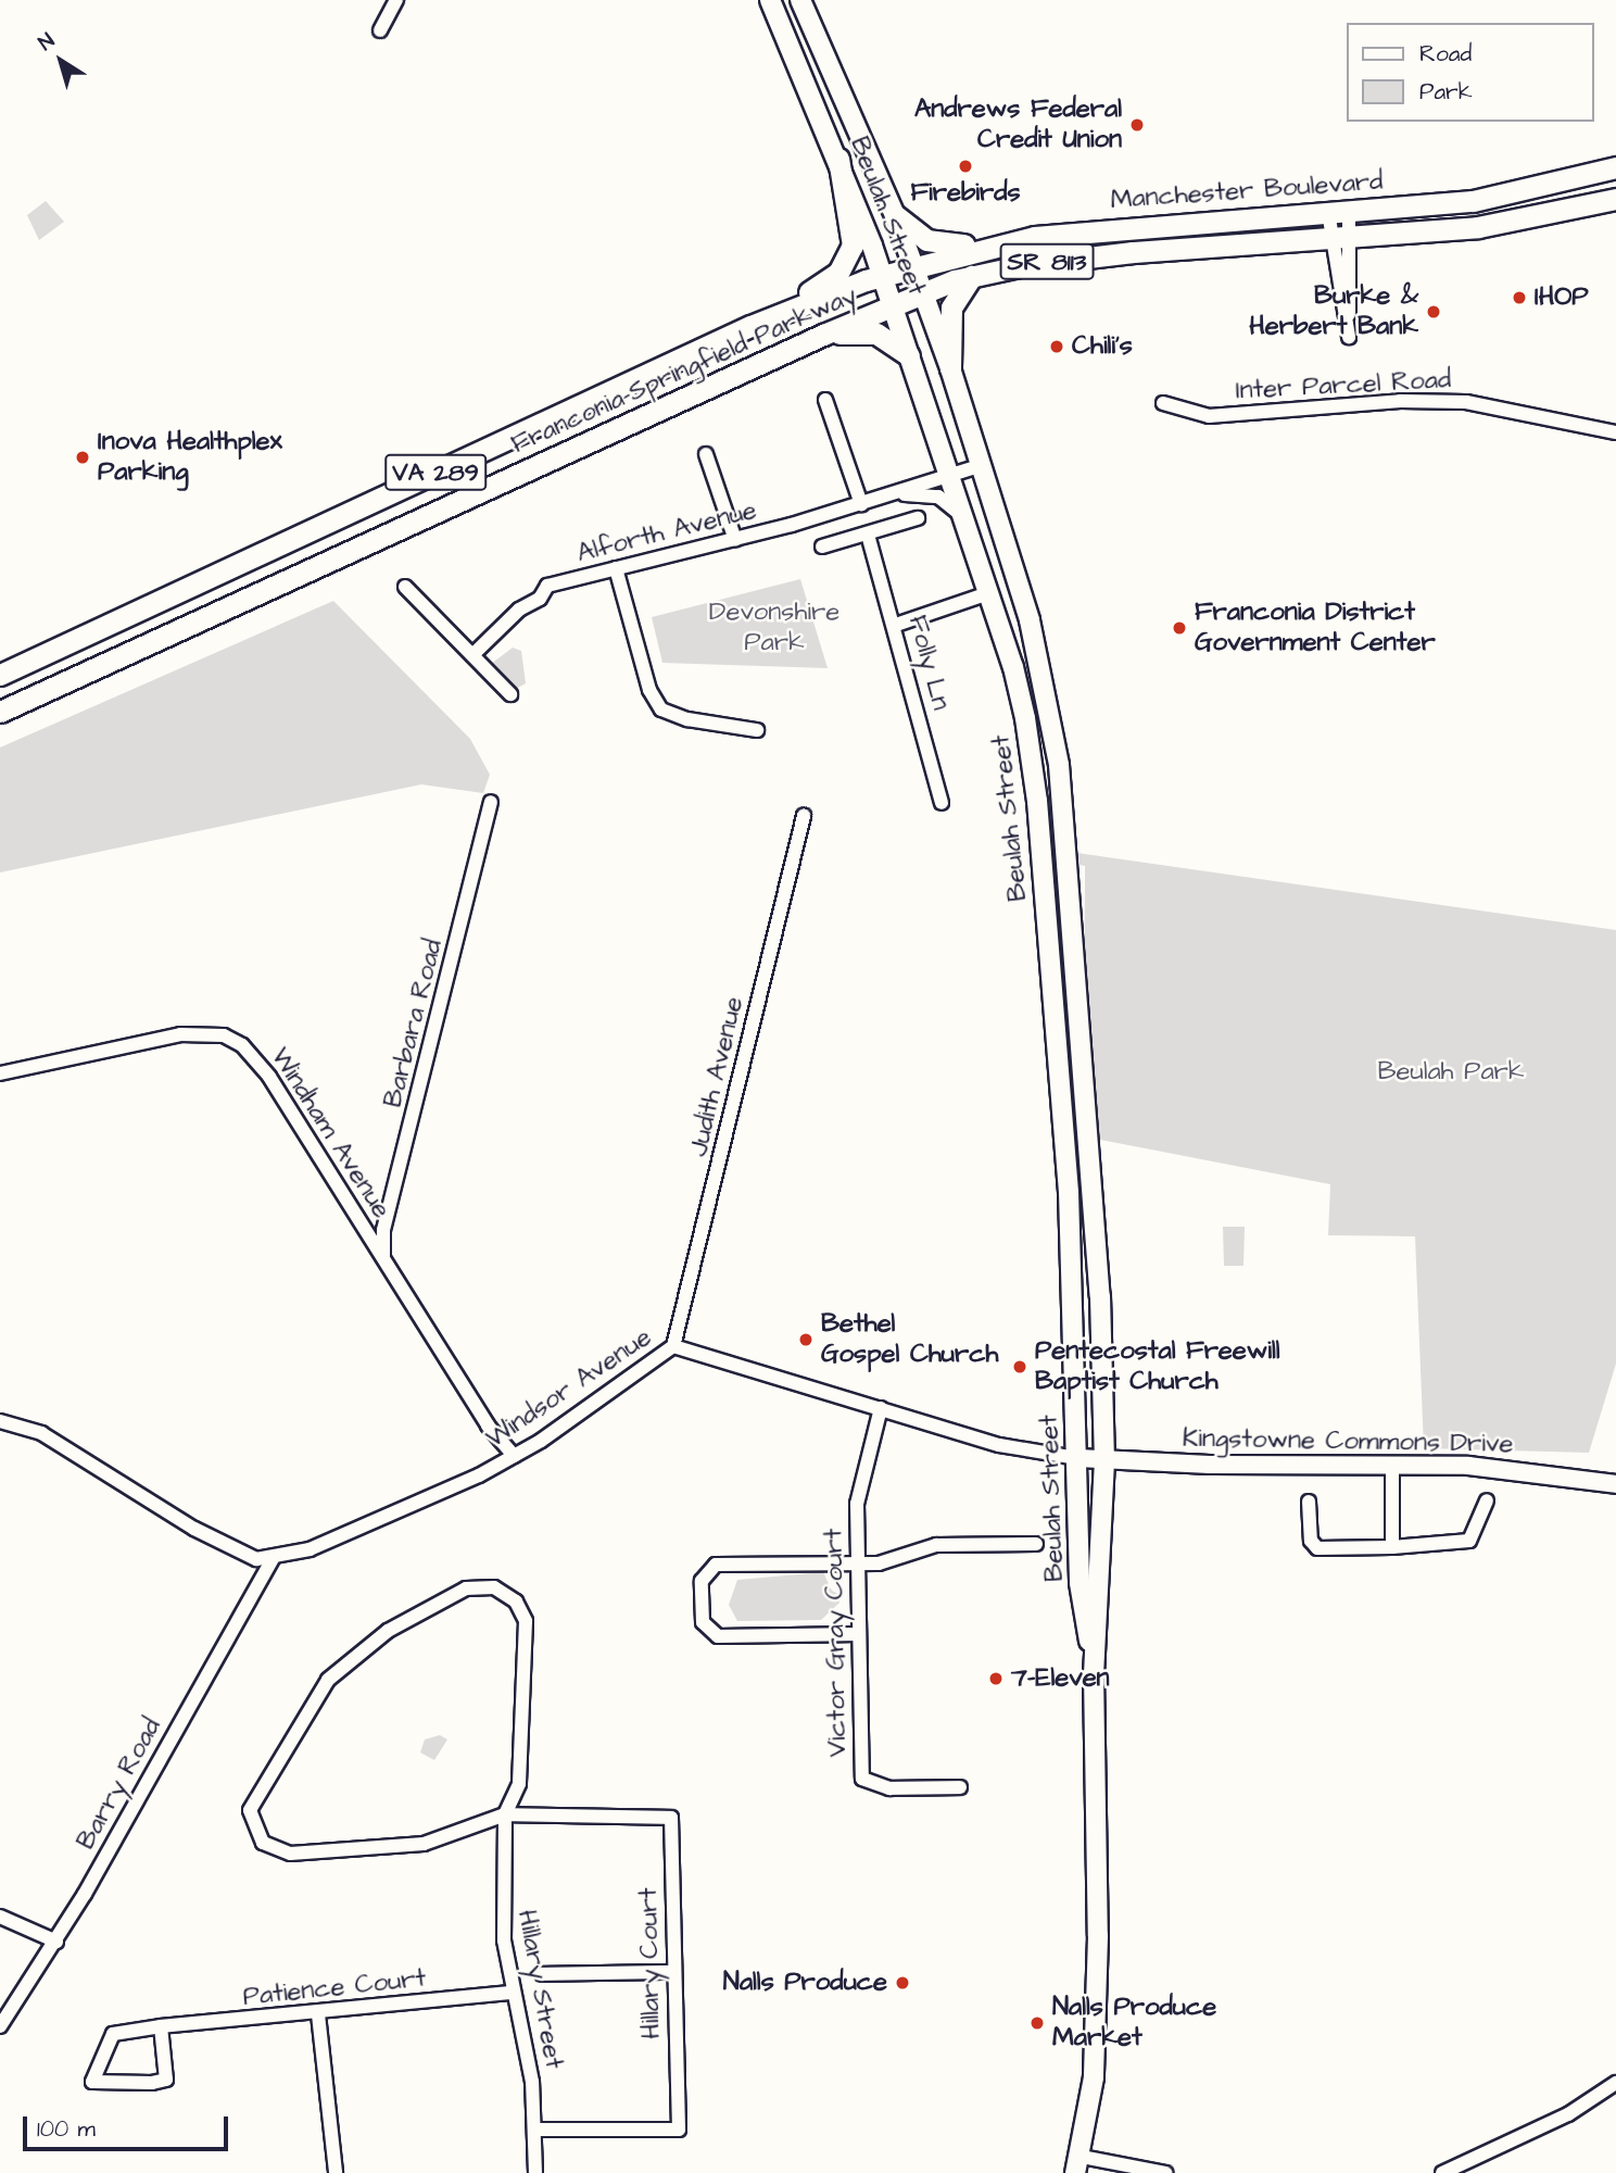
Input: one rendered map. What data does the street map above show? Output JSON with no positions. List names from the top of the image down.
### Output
{
  "streets": {
    "main road": [
      "Manchester Boulevard",
      "Beulah Street",
      "SR 8113",
      "Franconia-Springfield Parkway",
      "VA 289"
    ],
    "street": [
      "Inter Parcel Road",
      "Alforth Avenue",
      "Folly Ln",
      "Barbara Road",
      "Judith Avenue",
      "Windham Avenue",
      "Windsor Avenue",
      "Kingstowne Commons Drive",
      "Victor Gray Court",
      "Barry Road",
      "Hillary Court",
      "Patience Court",
      "Hillary Street"
    ]
  },
  "crossings": [
    ["Manchester Boulevard", "Beulah Street"],
    ["Manchester Boulevard", "Franconia-Springfield Parkway"],
    ["Beulah Street", "Franconia-Springfield Parkway"],
    ["Beulah Street", "Alforth Avenue"],
    ["Beulah Street", "Windsor Avenue"],
    ["Beulah Street", "Kingstowne Commons Drive"],
    ["Barbara Road", "Windham Avenue"],
    ["Judith Avenue", "Windsor Avenue"],
    ["Windham Avenue", "Windsor Avenue"],
    ["Windsor Avenue", "Kingstowne Commons Drive"],
    ["Windsor Avenue", "Victor Gray Court"],
    ["Windsor Avenue", "Barry Road"],
    ["Hillary Court", "Hillary Street"],
    ["Patience Court", "Hillary Street"]
  ],
  "parks": ["Devonshire Park", "Beulah Park"],
  "places": [
    "Andrews Federal Credit Union",
    "Firebirds",
    "IHOP",
    "Burke & Herbert Bank",
    "Chili's",
    "Inova Healthplex Parking",
    "Franconia District Government Center",
    "Bethel Gospel Church",
    "Pentecostal Freewill Baptist Church",
    "7-Eleven",
    "Nalls Produce",
    "Nalls Produce Market"
  ],
  "legend": ["Road", "Park"],
  "scale_bar": "100 m",
  "north": "top left"
}
